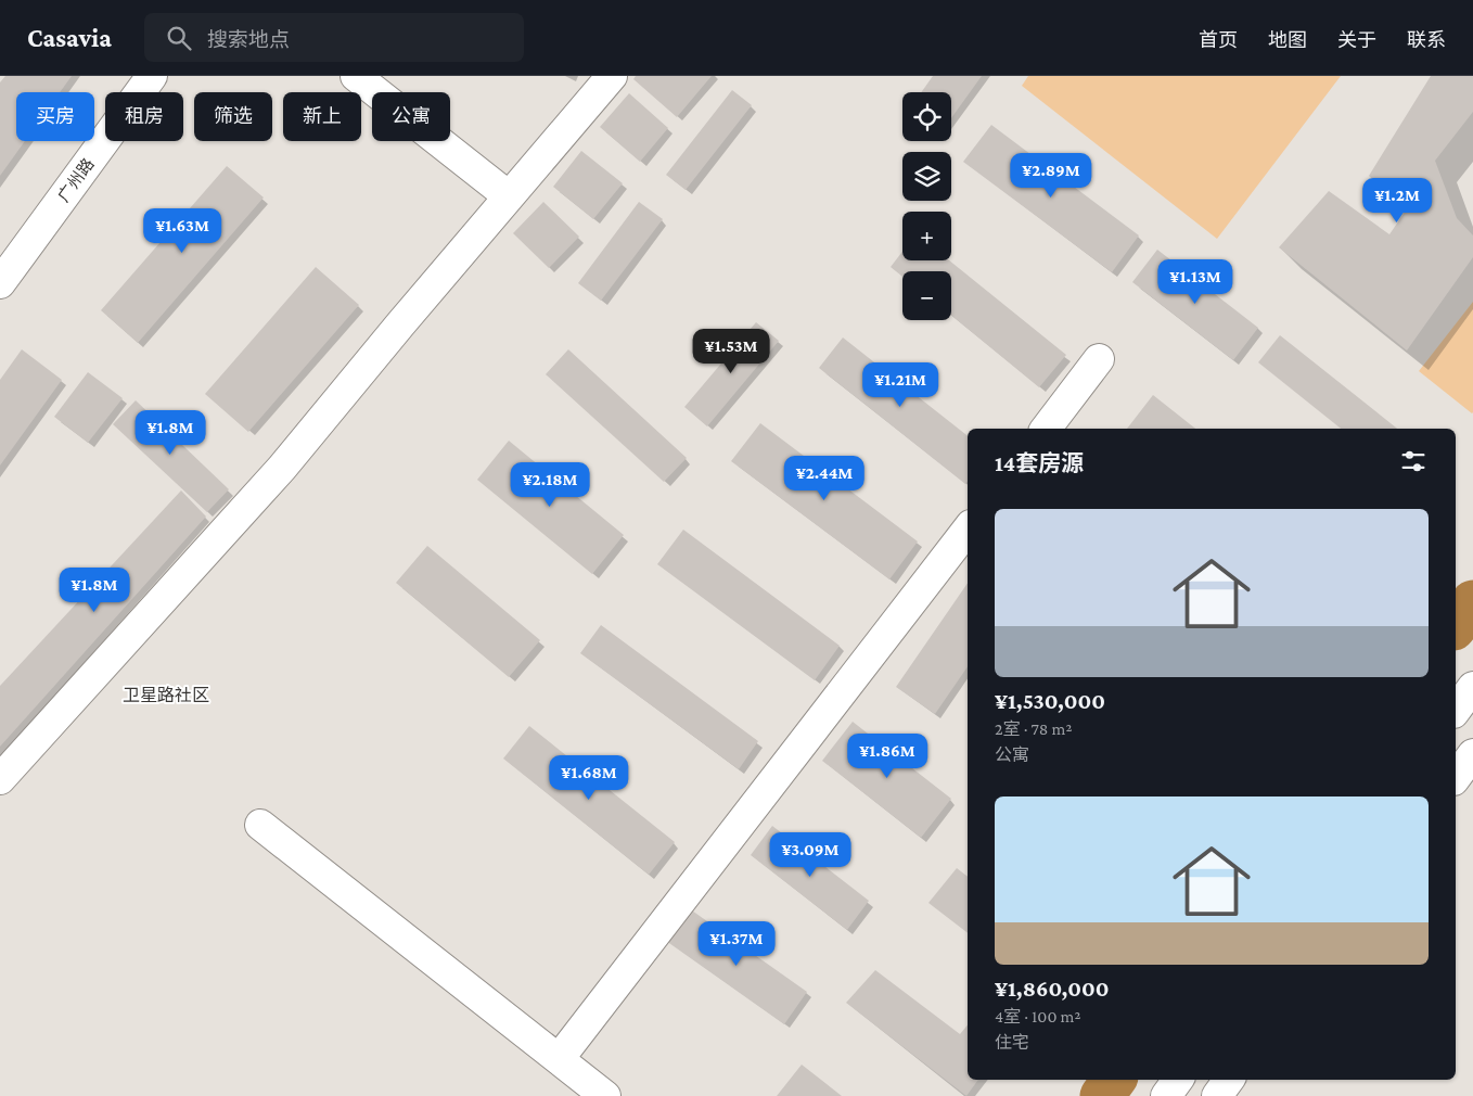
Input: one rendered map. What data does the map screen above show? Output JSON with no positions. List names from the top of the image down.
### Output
{
  "streets": {
    "street": ["广州路"]
  },
  "districts": ["卫星路社区"],
  "page": {
    "header": "Casavia",
    "search": "搜索地点",
    "nav": [
      "首页",
      "地图",
      "关于",
      "联系"
    ],
    "map_buttons": ["+", "−"],
    "chip": [
      "买房",
      "租房",
      "筛选",
      "新上",
      "公寓"
    ],
    "price": [
      "¥2.89M",
      "¥1.2M",
      "¥1.63M",
      "¥1.13M",
      "¥1.53M",
      "¥1.21M",
      "¥1.8M",
      "¥2.44M",
      "¥2.18M",
      "¥1.8M",
      "¥1.86M",
      "¥1.68M",
      "¥3.09M",
      "¥1.37M"
    ],
    "heading": "14套房源",
    "list": [
      {
        "name": "¥1,530,000",
        "note": "2室 · 78 m² · 公寓"
      },
      {
        "name": "¥1,860,000",
        "note": "4室 · 100 m² · 住宅"
      }
    ]
  }
}
